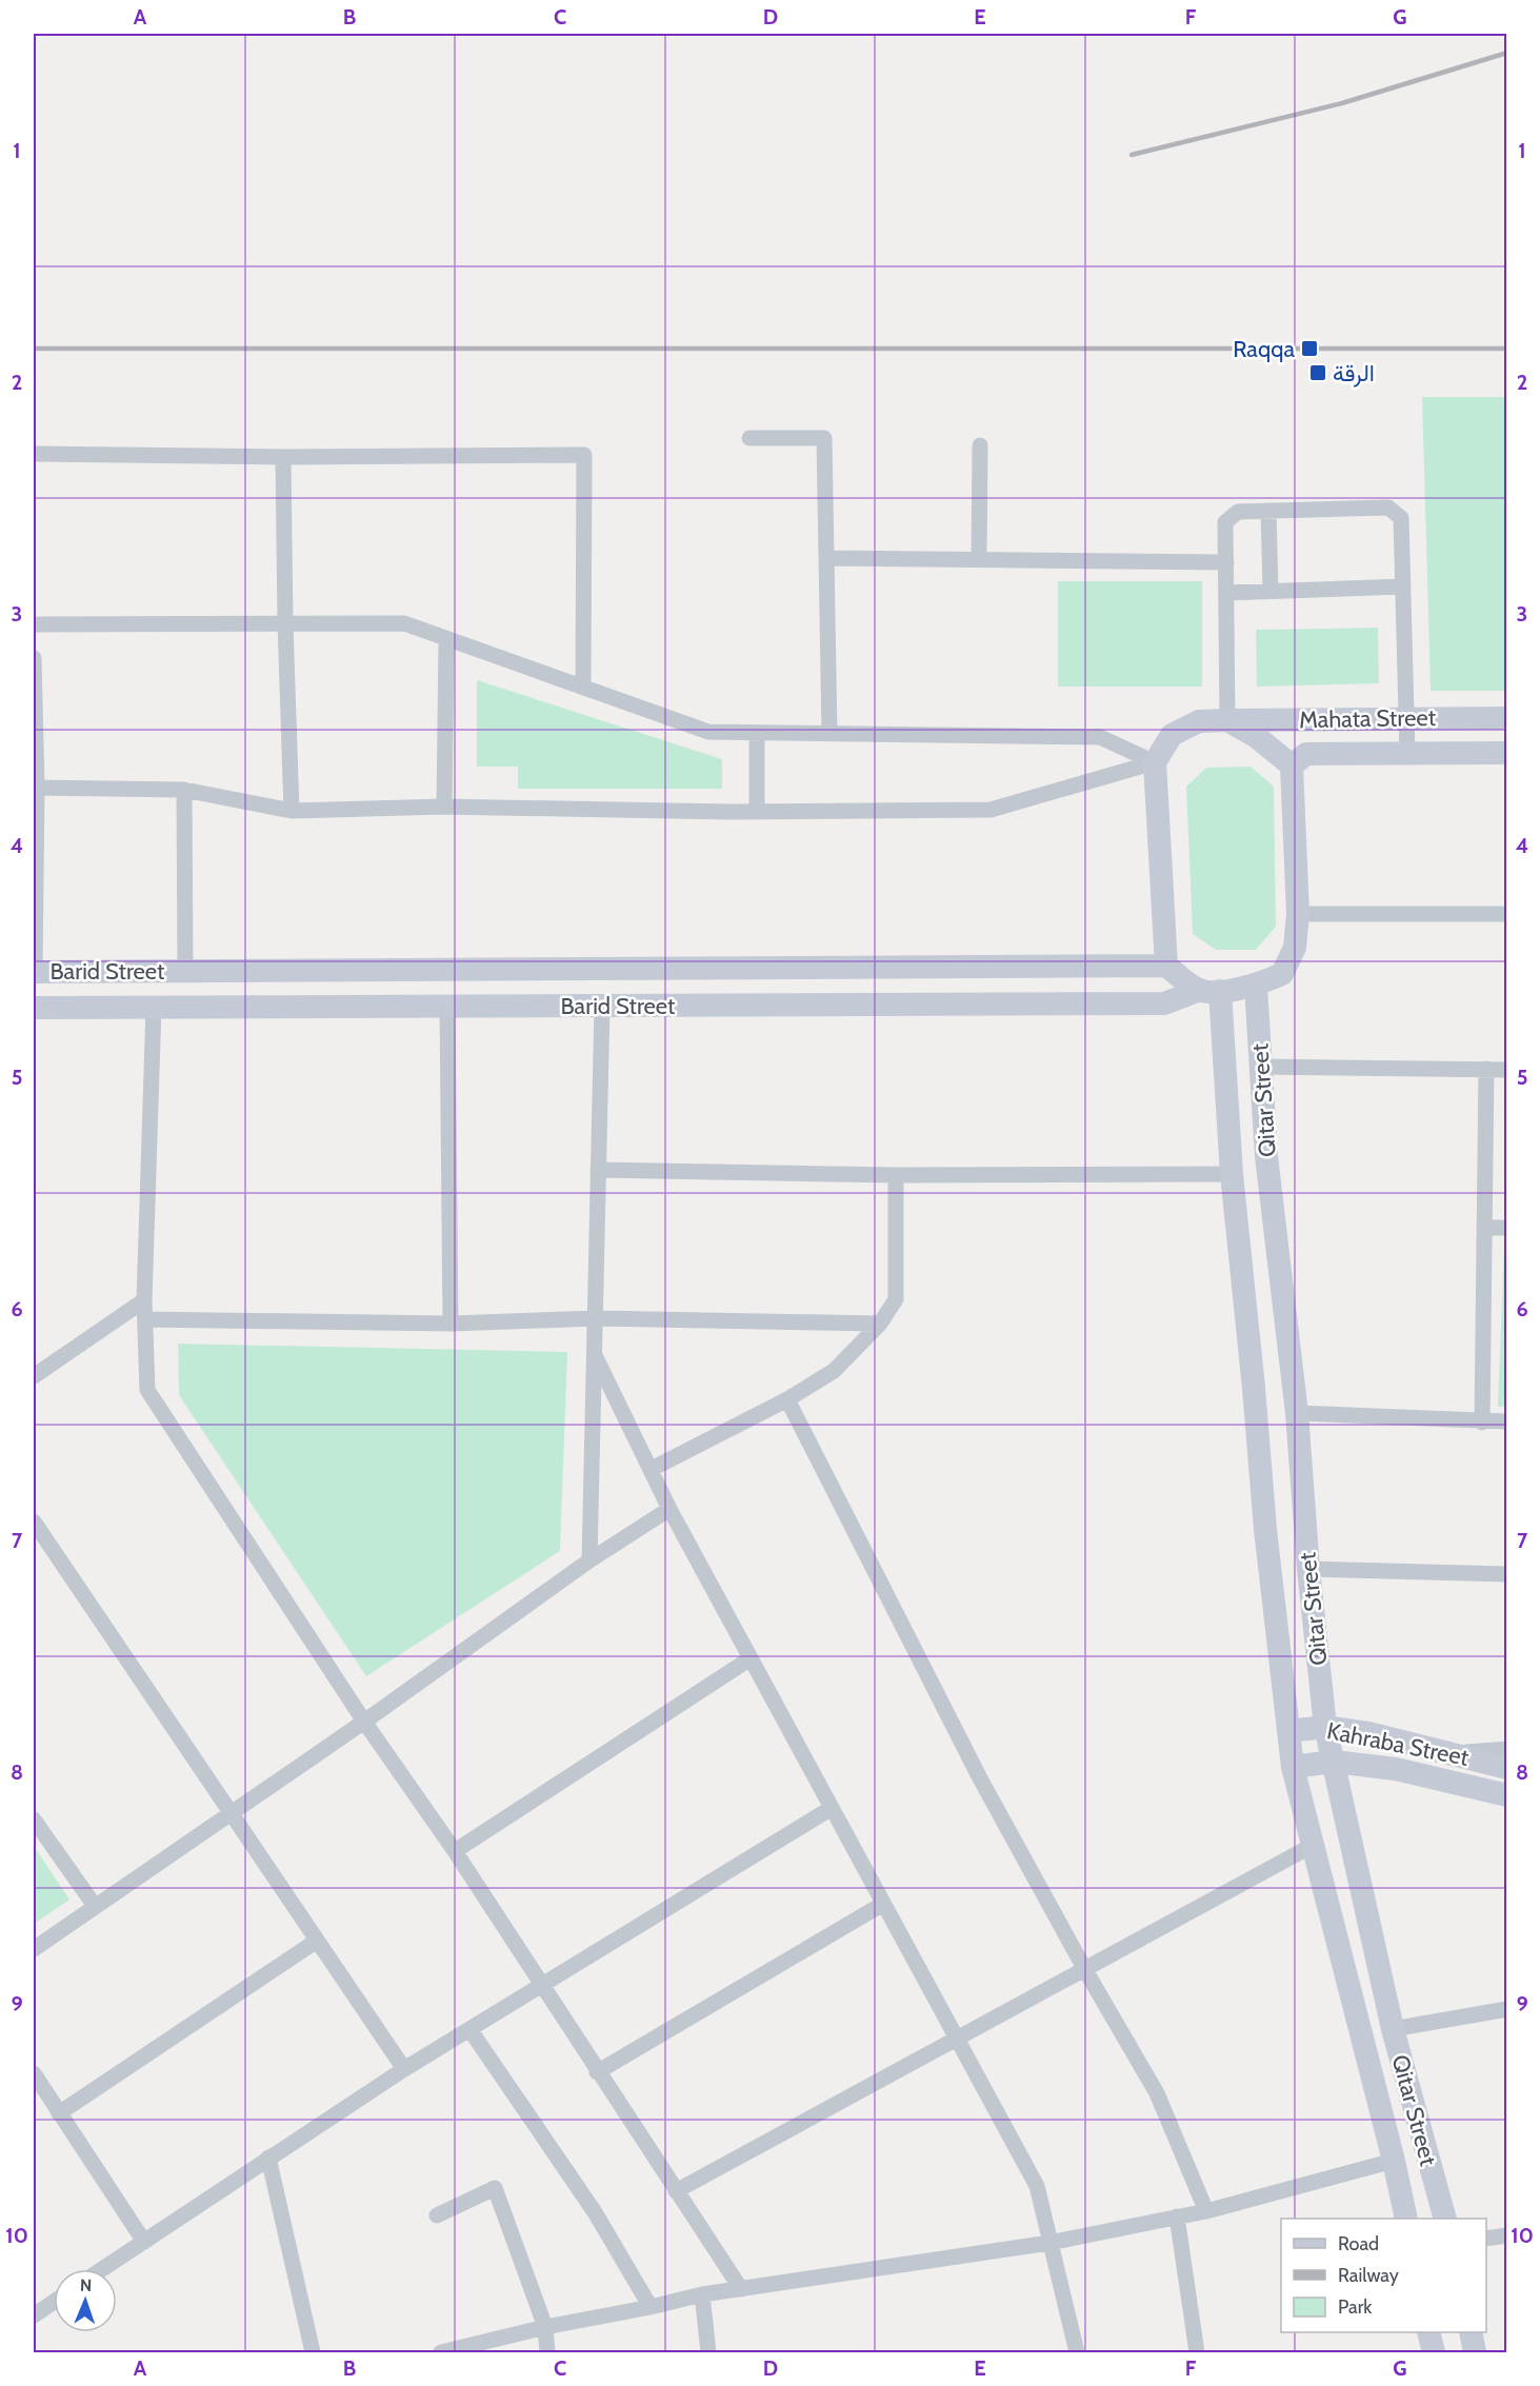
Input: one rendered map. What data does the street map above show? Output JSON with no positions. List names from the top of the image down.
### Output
{
  "streets": {
    "main road": [
      "Mahata Street",
      "Barid Street",
      "Qitar Street",
      "Kahraba Street"
    ]
  },
  "crossings": [
    ["Mahata Street", "Barid Street"],
    ["Barid Street", "Qitar Street"],
    ["Qitar Street", "Kahraba Street"]
  ],
  "places": {
    "transit": ["Raqqa", "الرقة"]
  },
  "legend": ["Road", "Railway", "Park"],
  "north": "top",
  "grid": {
    "columns": [
      "A",
      "B",
      "C",
      "D",
      "E",
      "F",
      "G"
    ],
    "rows": [
      "1",
      "2",
      "3",
      "4",
      "5",
      "6",
      "7",
      "8",
      "9",
      "10"
    ]
  }
}
